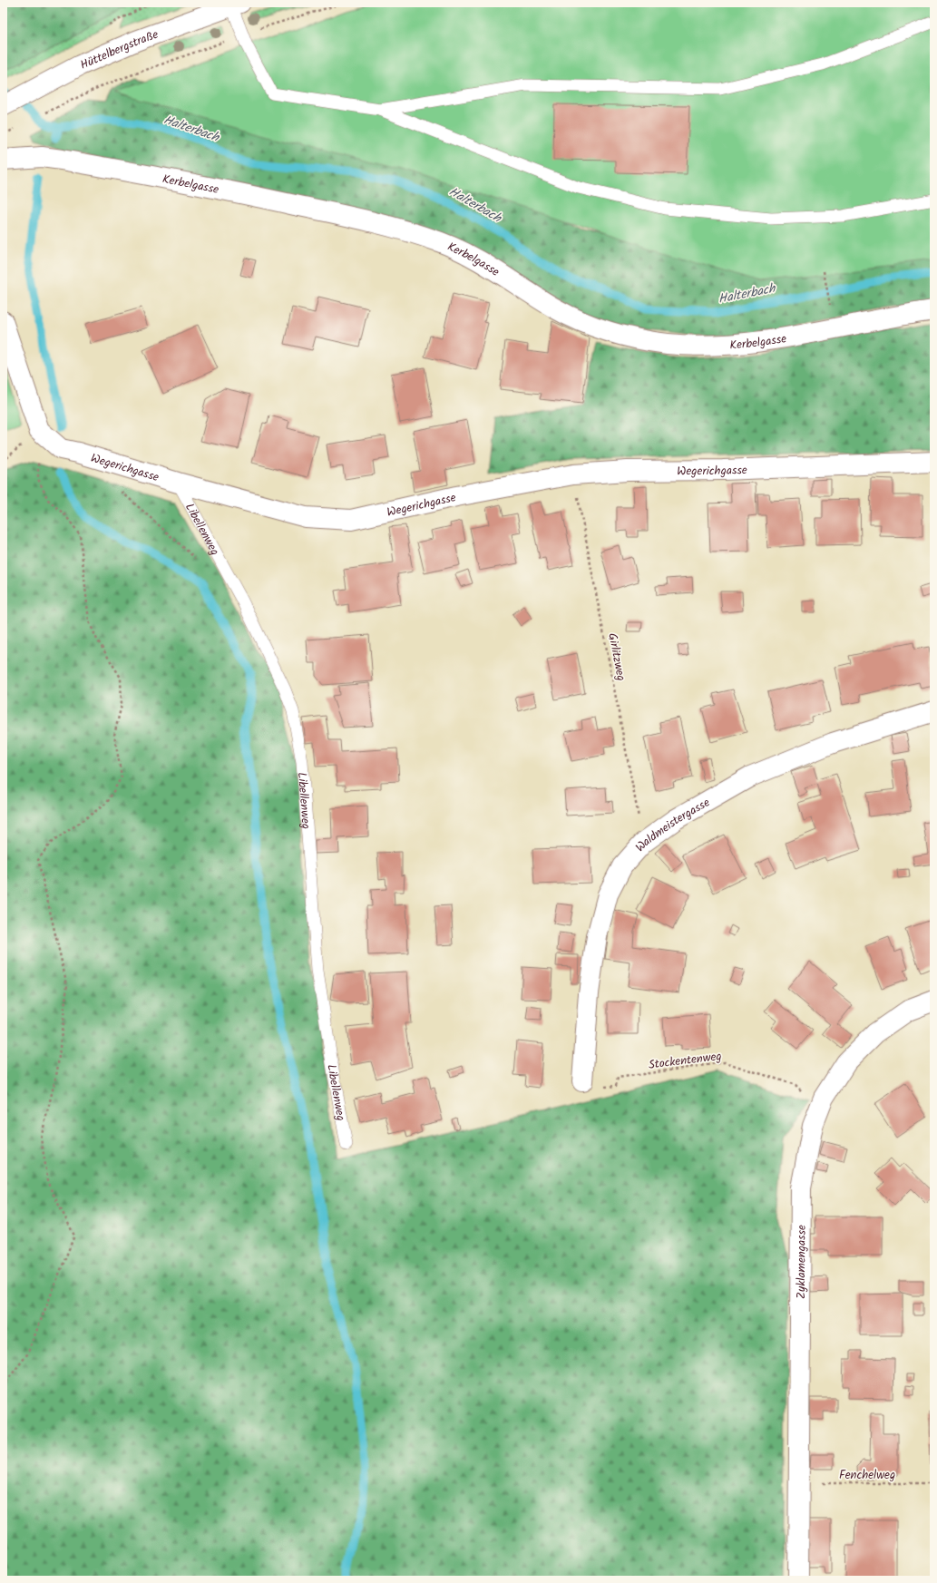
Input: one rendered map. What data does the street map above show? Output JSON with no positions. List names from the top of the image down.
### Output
{
  "streets": {
    "street": [
      "Hüttelbergstraße",
      "Kerbelgasse",
      "Wegerichgasse",
      "Waldmeistergasse",
      "Zyklamengasse"
    ],
    "lane": ["Libellenweg"],
    "path": ["Girlitzweg", "Stockentenweg", "Fenchelweg"]
  },
  "crossings": [
    ["Wegerichgasse", "Libellenweg"],
    ["Wegerichgasse", "Girlitzweg"],
    ["Girlitzweg", "Waldmeistergasse"],
    ["Stockentenweg", "Zyklamengasse"],
    ["Zyklamengasse", "Fenchelweg"]
  ],
  "water": ["Halterbach"]
}
